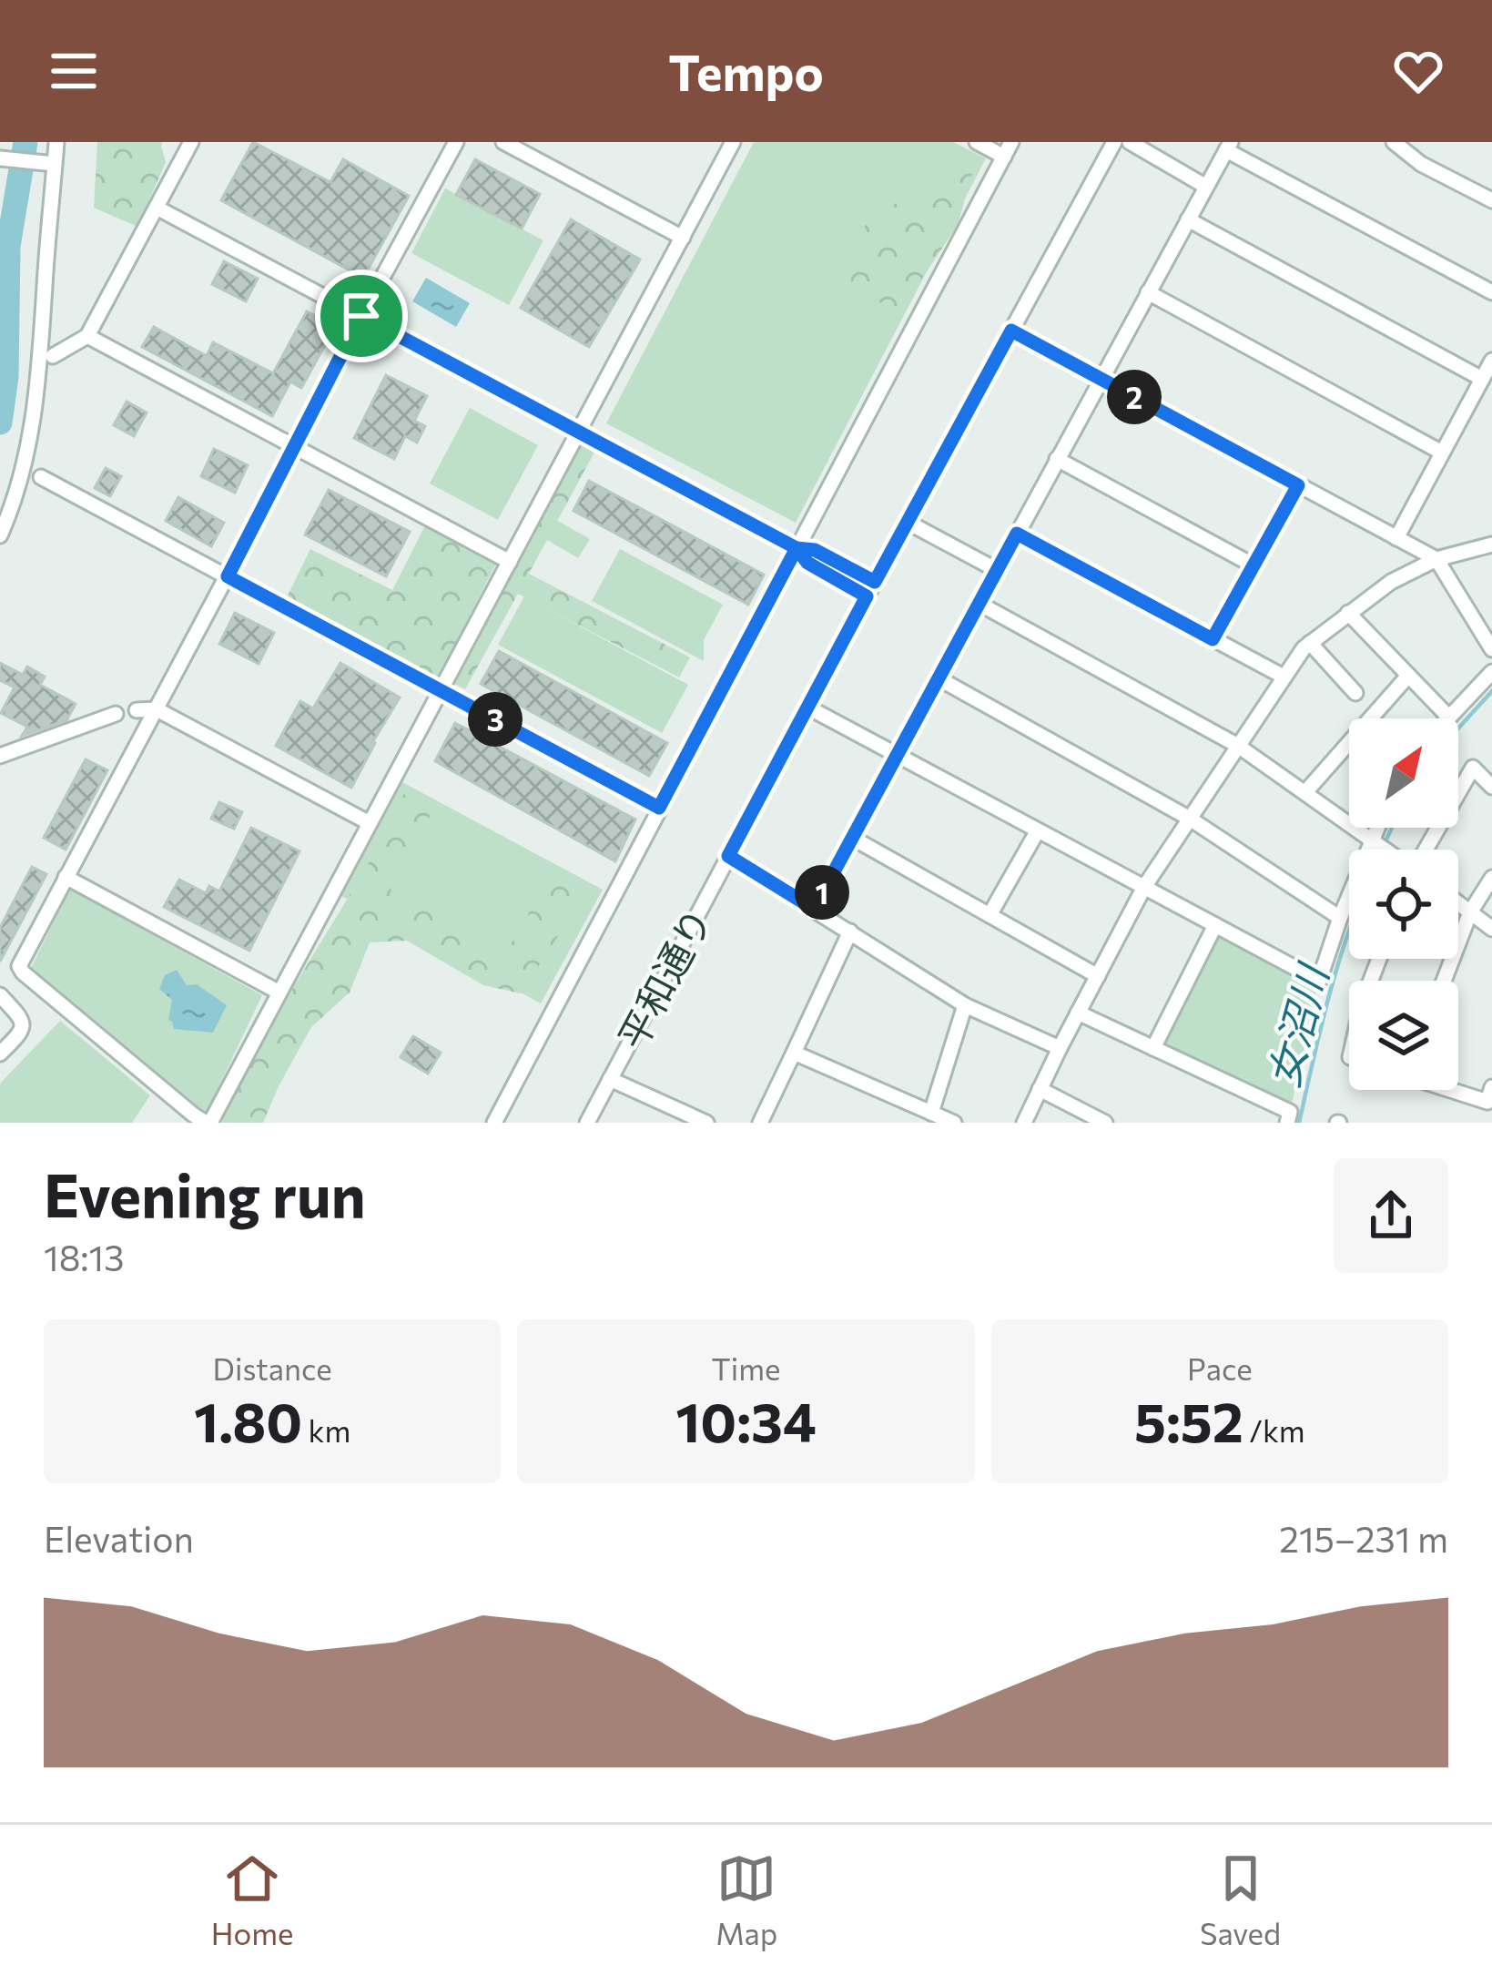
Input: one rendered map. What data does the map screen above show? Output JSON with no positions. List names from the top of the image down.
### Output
{
  "streets": {
    "street": ["平和通り"]
  },
  "water": ["女沼川"],
  "north": "top right",
  "page": {
    "header": "Tempo",
    "pins": ["2", "3", "1"],
    "heading": ["Evening run", "18:13"],
    "stats": [
      ["Distance", "1.80 km"],
      ["Time", "10:34"],
      ["Pace", "5:52 /km"]
    ],
    "chart": ["Elevation", "215–231 m"],
    "tabs": ["Home", "Map", "Saved"]
  }
}
